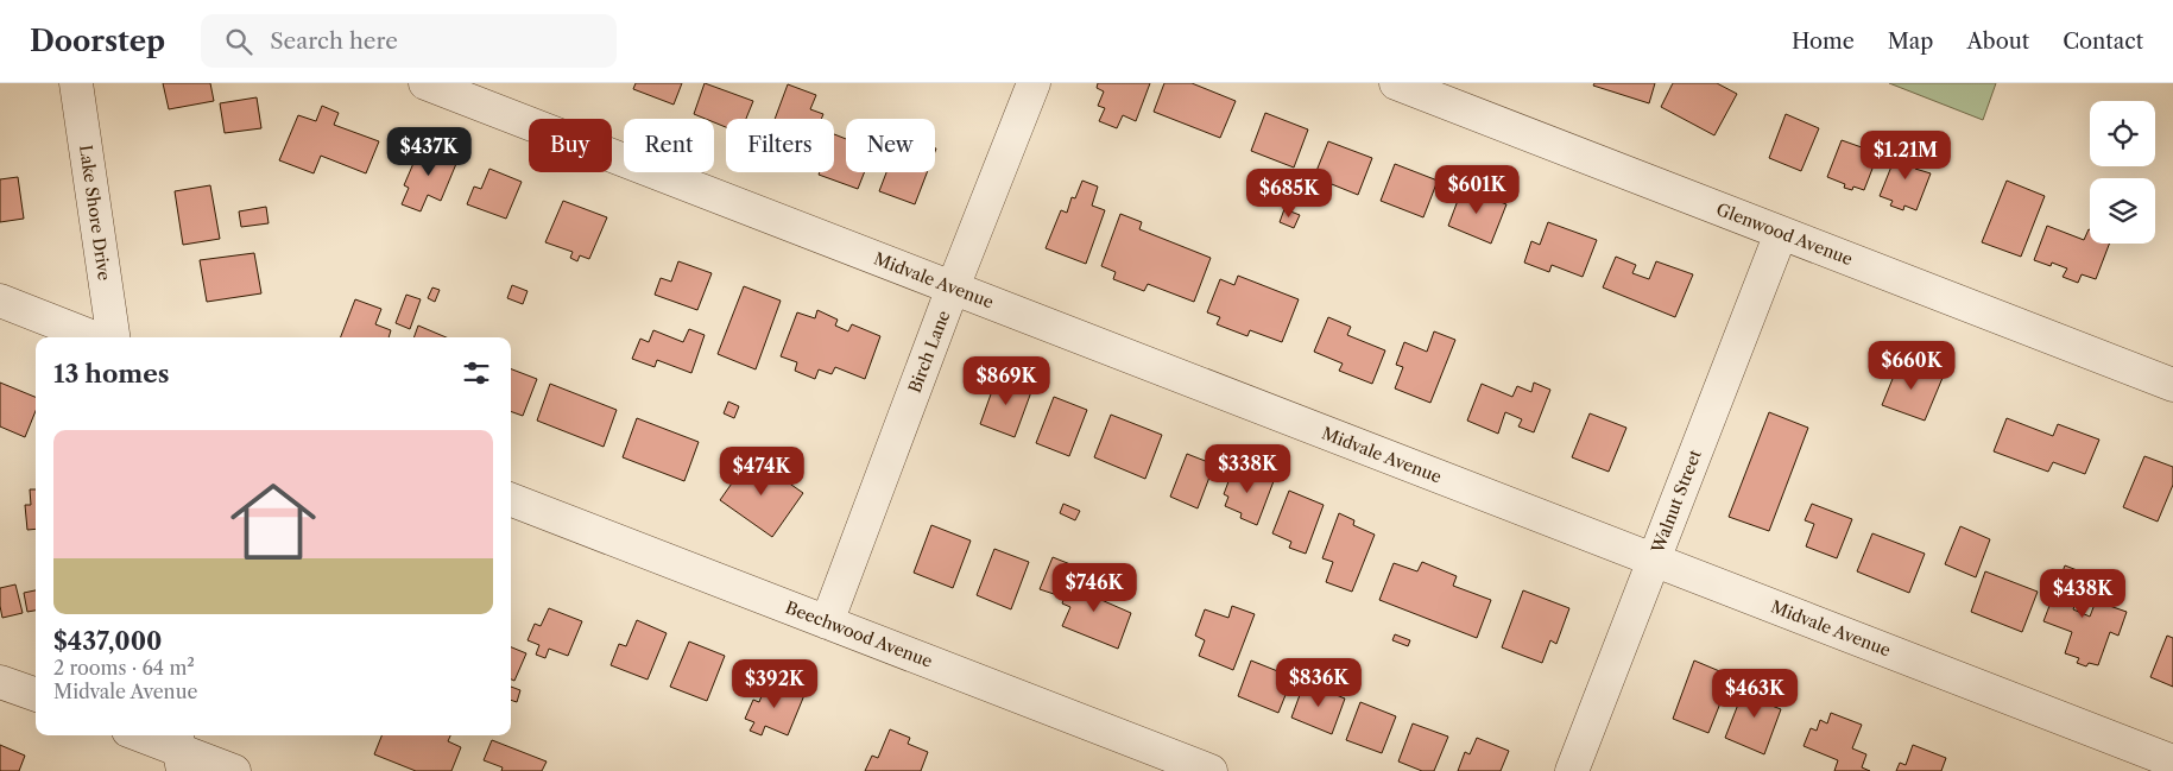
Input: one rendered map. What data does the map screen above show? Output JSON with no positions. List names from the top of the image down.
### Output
{
  "streets": {
    "street": [
      "Lake Shore Drive",
      "Glenwood Avenue",
      "Midvale Avenue",
      "Birch Lane",
      "Walnut Street",
      "Beechwood Avenue"
    ]
  },
  "crossings": [
    ["Glenwood Avenue", "Walnut Street"],
    ["Midvale Avenue", "Birch Lane"],
    ["Midvale Avenue", "Walnut Street"],
    ["Birch Lane", "Beechwood Avenue"]
  ],
  "page": {
    "header": "Doorstep",
    "search": "Search here",
    "nav": [
      "Home",
      "Map",
      "About",
      "Contact"
    ],
    "chip": [
      "Buy",
      "Rent",
      "Filters",
      "New"
    ],
    "price": [
      "$437K",
      "$1.21M",
      "$601K",
      "$685K",
      "$660K",
      "$869K",
      "$338K",
      "$474K",
      "$746K",
      "$438K",
      "$836K",
      "$392K",
      "$463K"
    ],
    "heading": "13 homes",
    "list": [
      {
        "name": "$437,000",
        "note": "2 rooms · 64 m² · Midvale Avenue"
      }
    ]
  }
}
